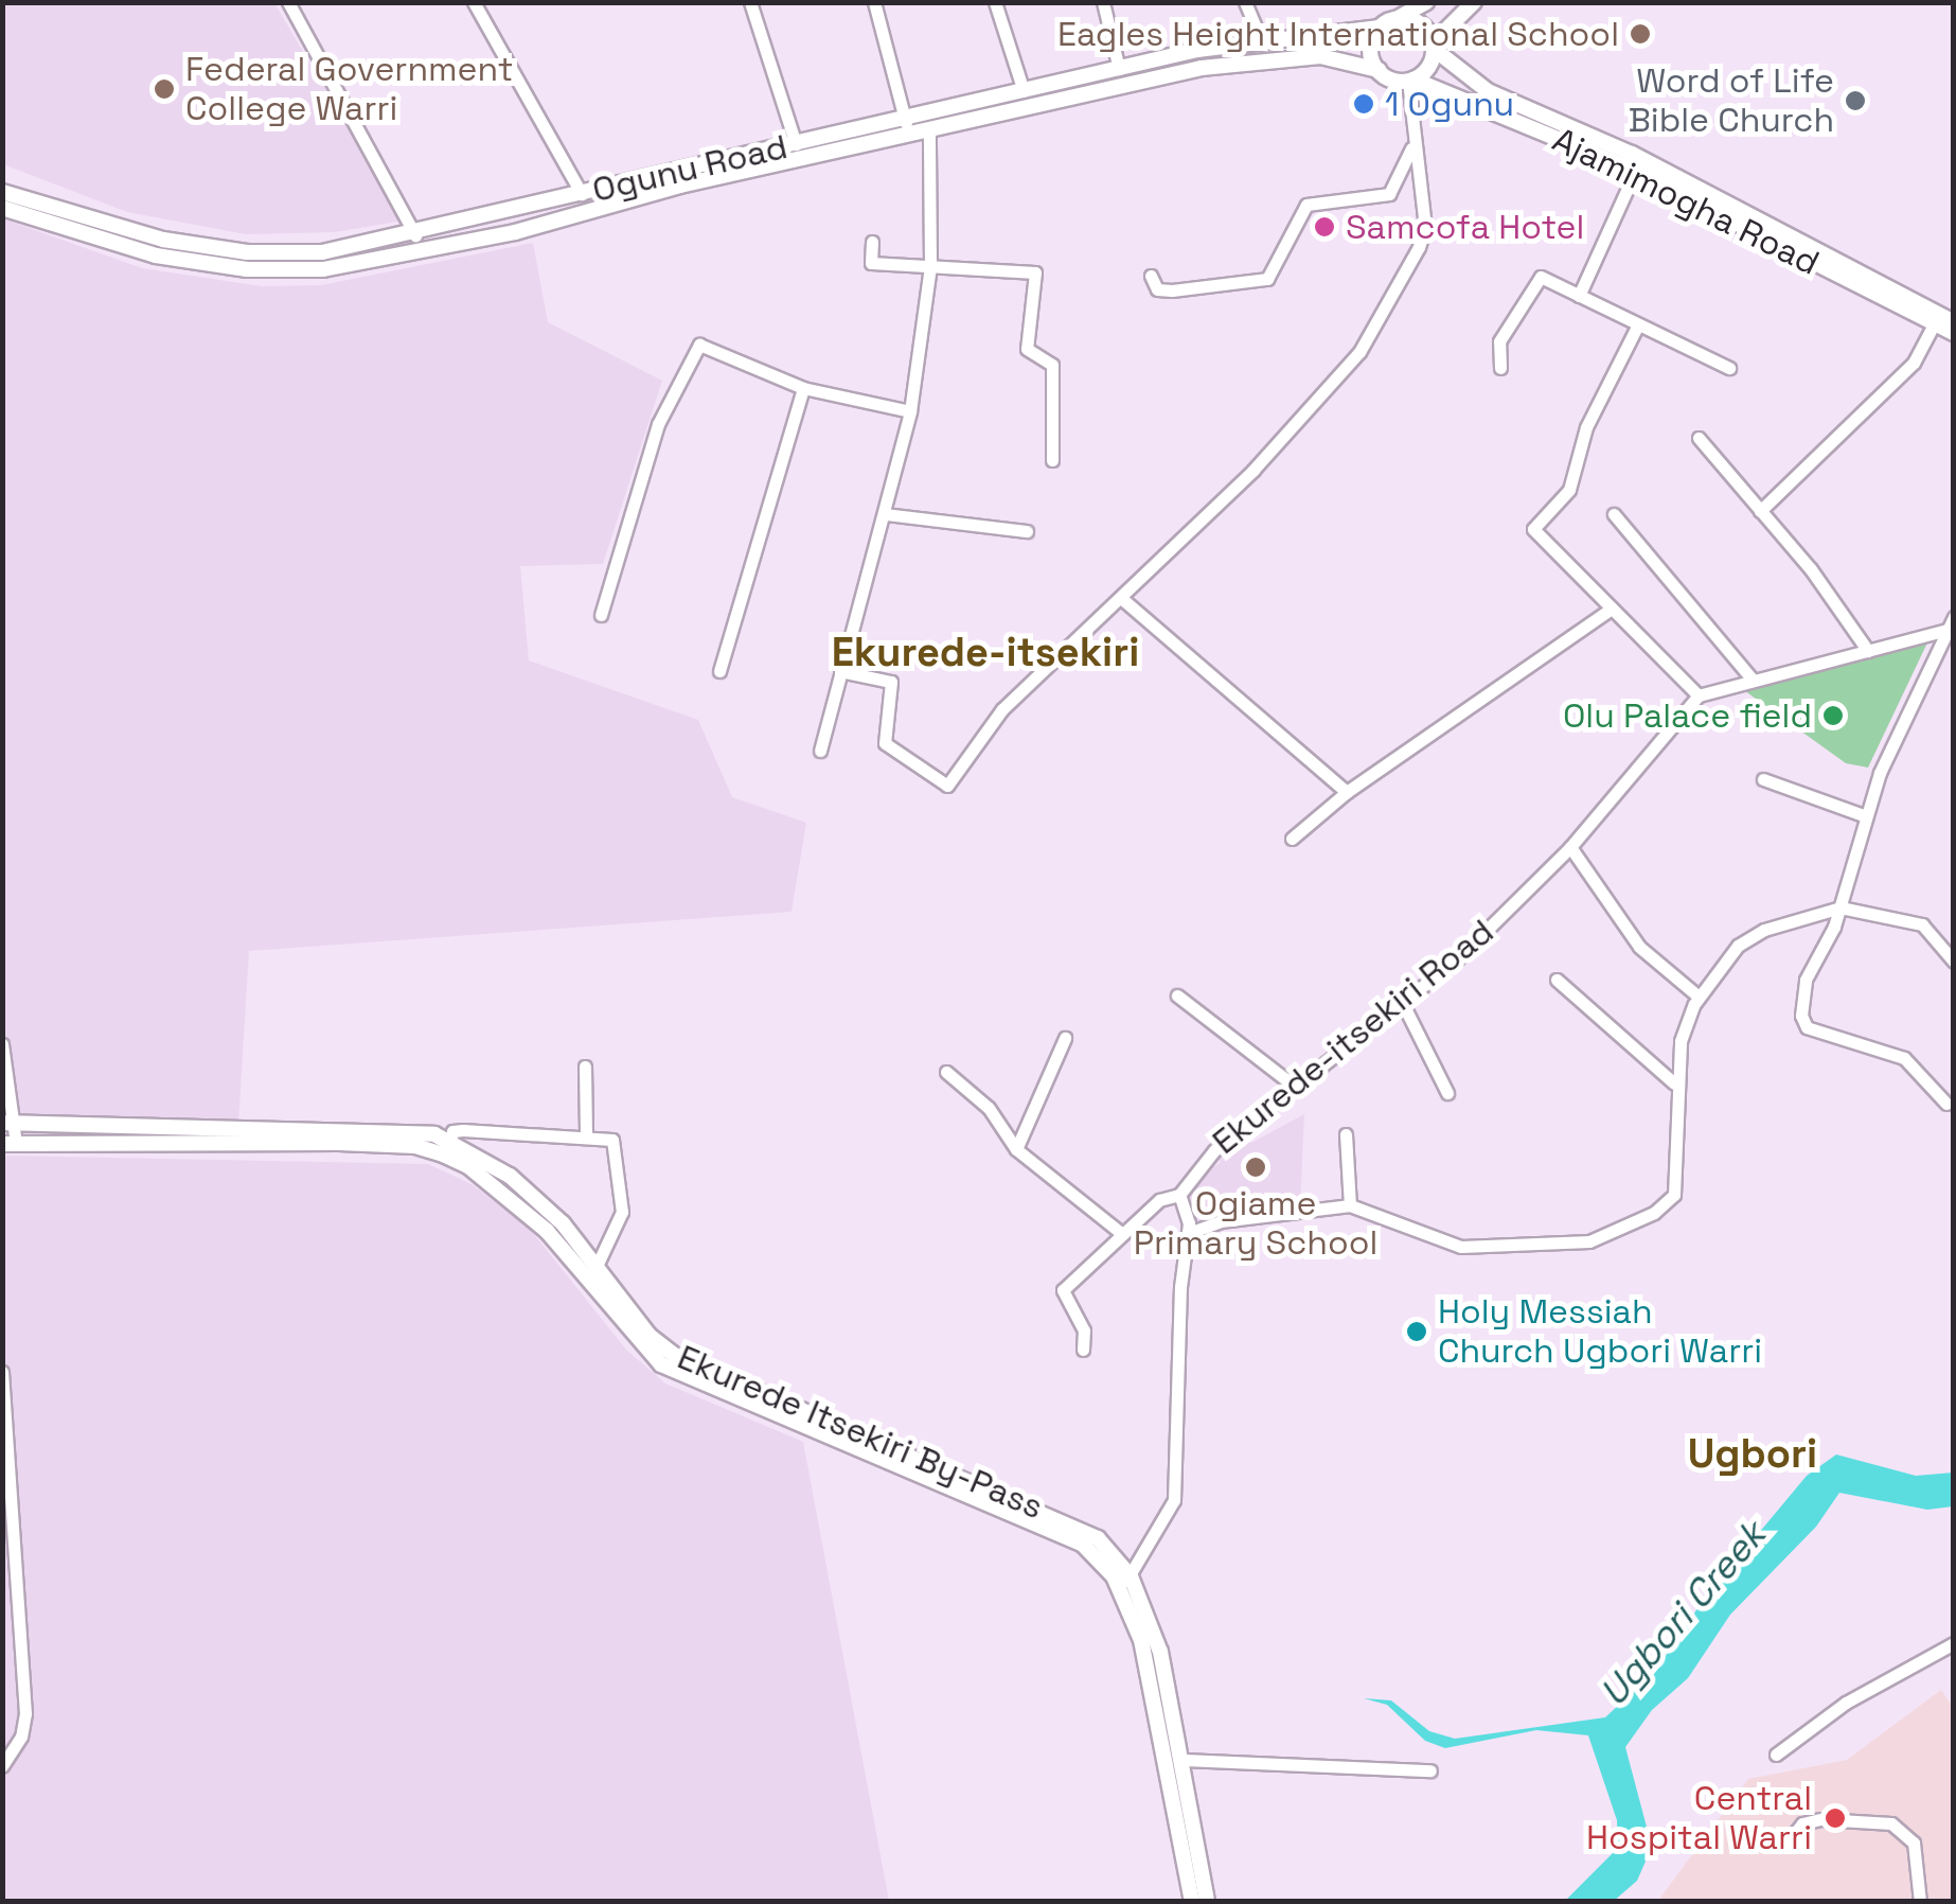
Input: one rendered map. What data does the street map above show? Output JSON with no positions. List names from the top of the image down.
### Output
{
  "streets": {
    "main road": ["Ogunu Road", "Ajamimogha Road", "Ekurede Itsekiri By-Pass"],
    "street": ["Ekurede-itsekiri Road"]
  },
  "crossings": [
    ["Ogunu Road", "Ajamimogha Road"]
  ],
  "districts": ["Ekurede-itsekiri", "Ugbori"],
  "water": ["Ugbori Creek"],
  "places": [
    "Eagles Height International School",
    "Federal Government College Warri",
    "Word of Life Bible Church",
    "1 Ogunu",
    "Samcofa Hotel",
    "Olu Palace field",
    "Ogiame Primary School",
    "Holy Messiah Church Ugbori Warri",
    "Central Hospital Warri"
  ]
}
